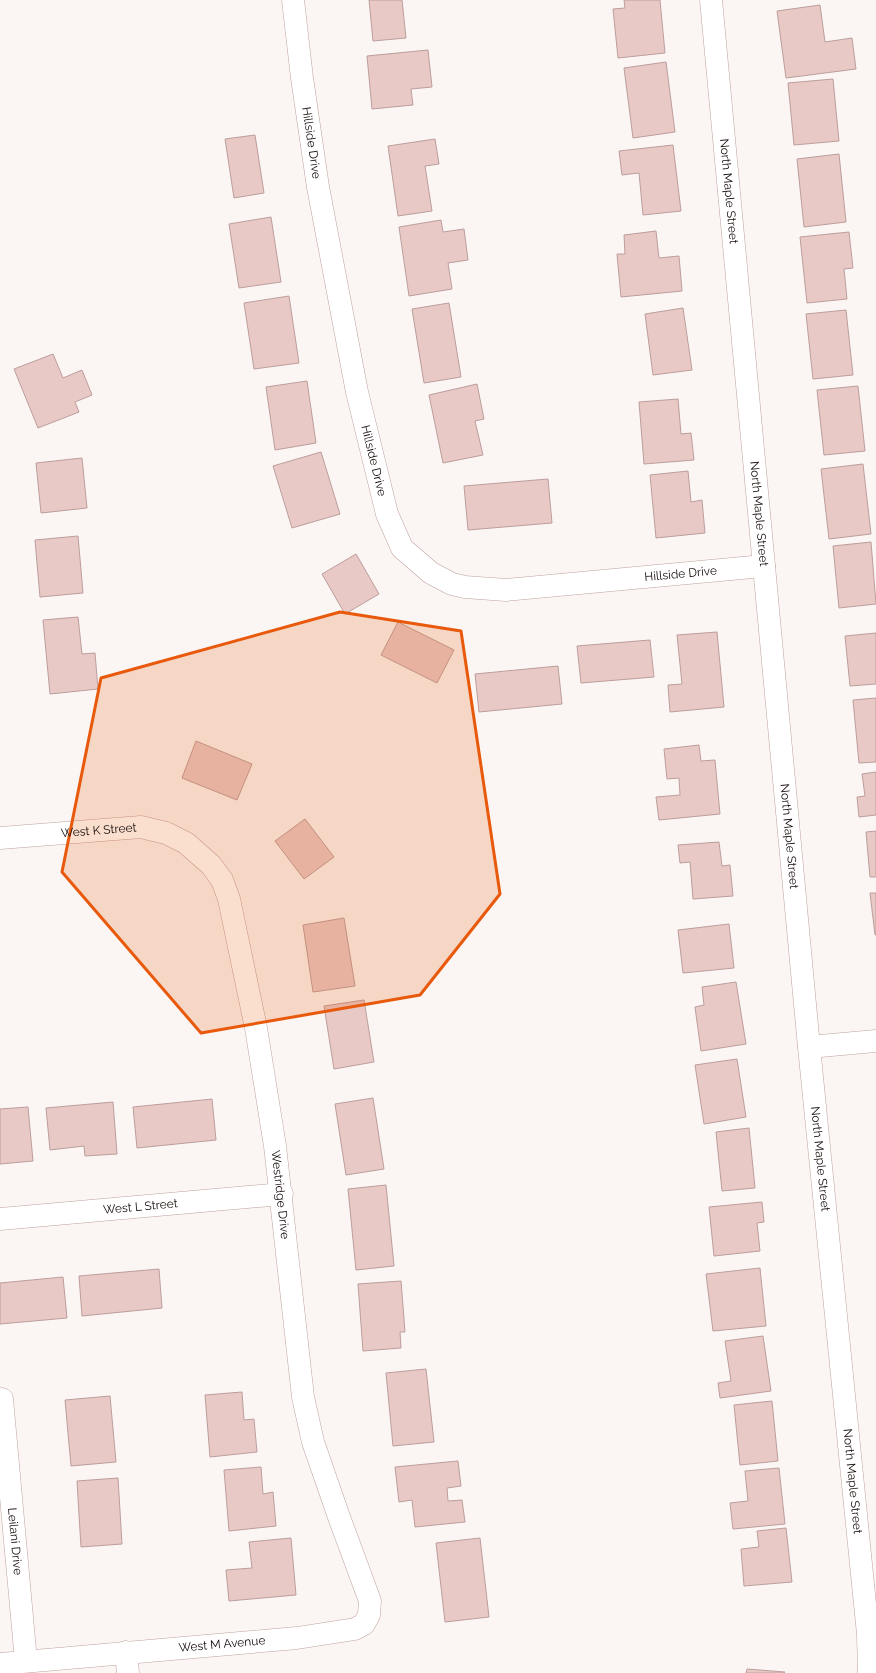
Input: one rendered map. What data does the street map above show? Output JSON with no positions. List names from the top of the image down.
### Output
{
  "streets": {
    "street": [
      "Hillside Drive",
      "North Maple Street",
      "West K Street",
      "Westridge Drive",
      "West L Street",
      "Leilani Drive",
      "West M Avenue"
    ]
  },
  "crossings": [
    ["Hillside Drive", "North Maple Street"],
    ["West K Street", "Westridge Drive"],
    ["Westridge Drive", "West L Street"],
    ["Westridge Drive", "West M Avenue"],
    ["Leilani Drive", "West M Avenue"]
  ]
}
